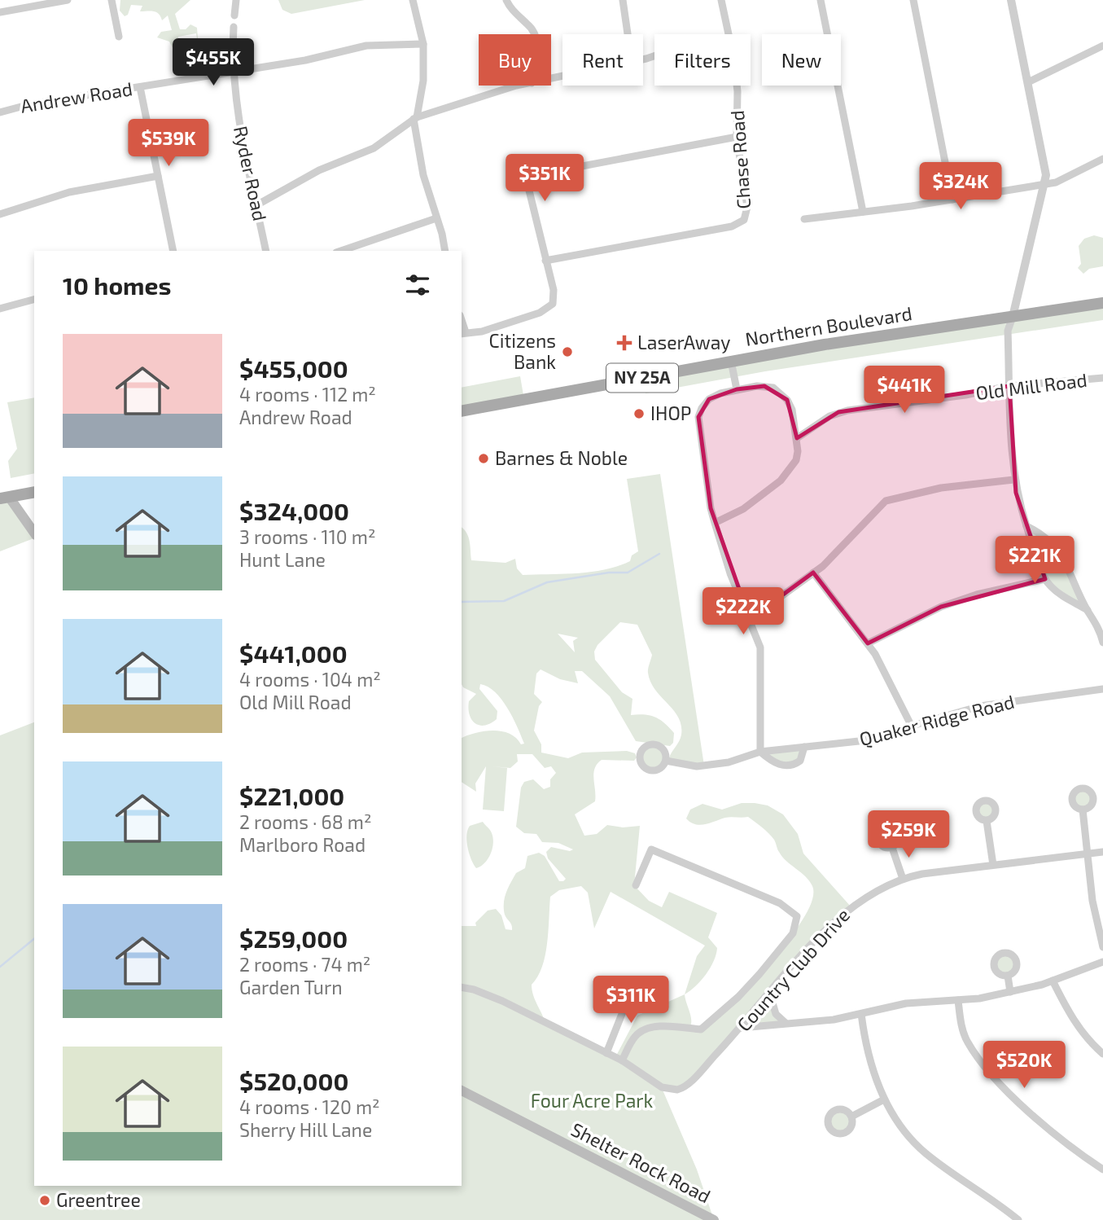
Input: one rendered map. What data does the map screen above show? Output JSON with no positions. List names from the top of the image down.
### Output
{
  "streets": {
    "main road": ["Northern Boulevard", "NY 25A", "Shelter Rock Road"],
    "street": [
      "Andrew Road",
      "Chase Road",
      "Ryder Road",
      "Old Mill Road",
      "Quaker Ridge Road",
      "Country Club Drive"
    ]
  },
  "crossings": [
    ["Andrew Road", "Ryder Road"]
  ],
  "parks": ["Four Acre Park"],
  "places": {
    "health": ["LaserAway"],
    "other": [
      "Citizens Bank",
      "IHOP",
      "Barnes & Noble",
      "Greentree"
    ]
  },
  "page": {
    "chip": [
      "Buy",
      "Rent",
      "Filters",
      "New"
    ],
    "price": [
      "$455K",
      "$539K",
      "$351K",
      "$324K",
      "$441K",
      "$221K",
      "$222K",
      "$259K",
      "$311K",
      "$520K"
    ],
    "heading": "10 homes",
    "list": [
      {
        "name": "$455,000",
        "note": "4 rooms · 112 m² · Andrew Road"
      },
      {
        "name": "$324,000",
        "note": "3 rooms · 110 m² · Hunt Lane"
      },
      {
        "name": "$441,000",
        "note": "4 rooms · 104 m² · Old Mill Road"
      },
      {
        "name": "$221,000",
        "note": "2 rooms · 68 m² · Marlboro Road"
      },
      {
        "name": "$259,000",
        "note": "2 rooms · 74 m² · Garden Turn"
      },
      {
        "name": "$520,000",
        "note": "4 rooms · 120 m² · Sherry Hill Lane"
      }
    ]
  }
}
